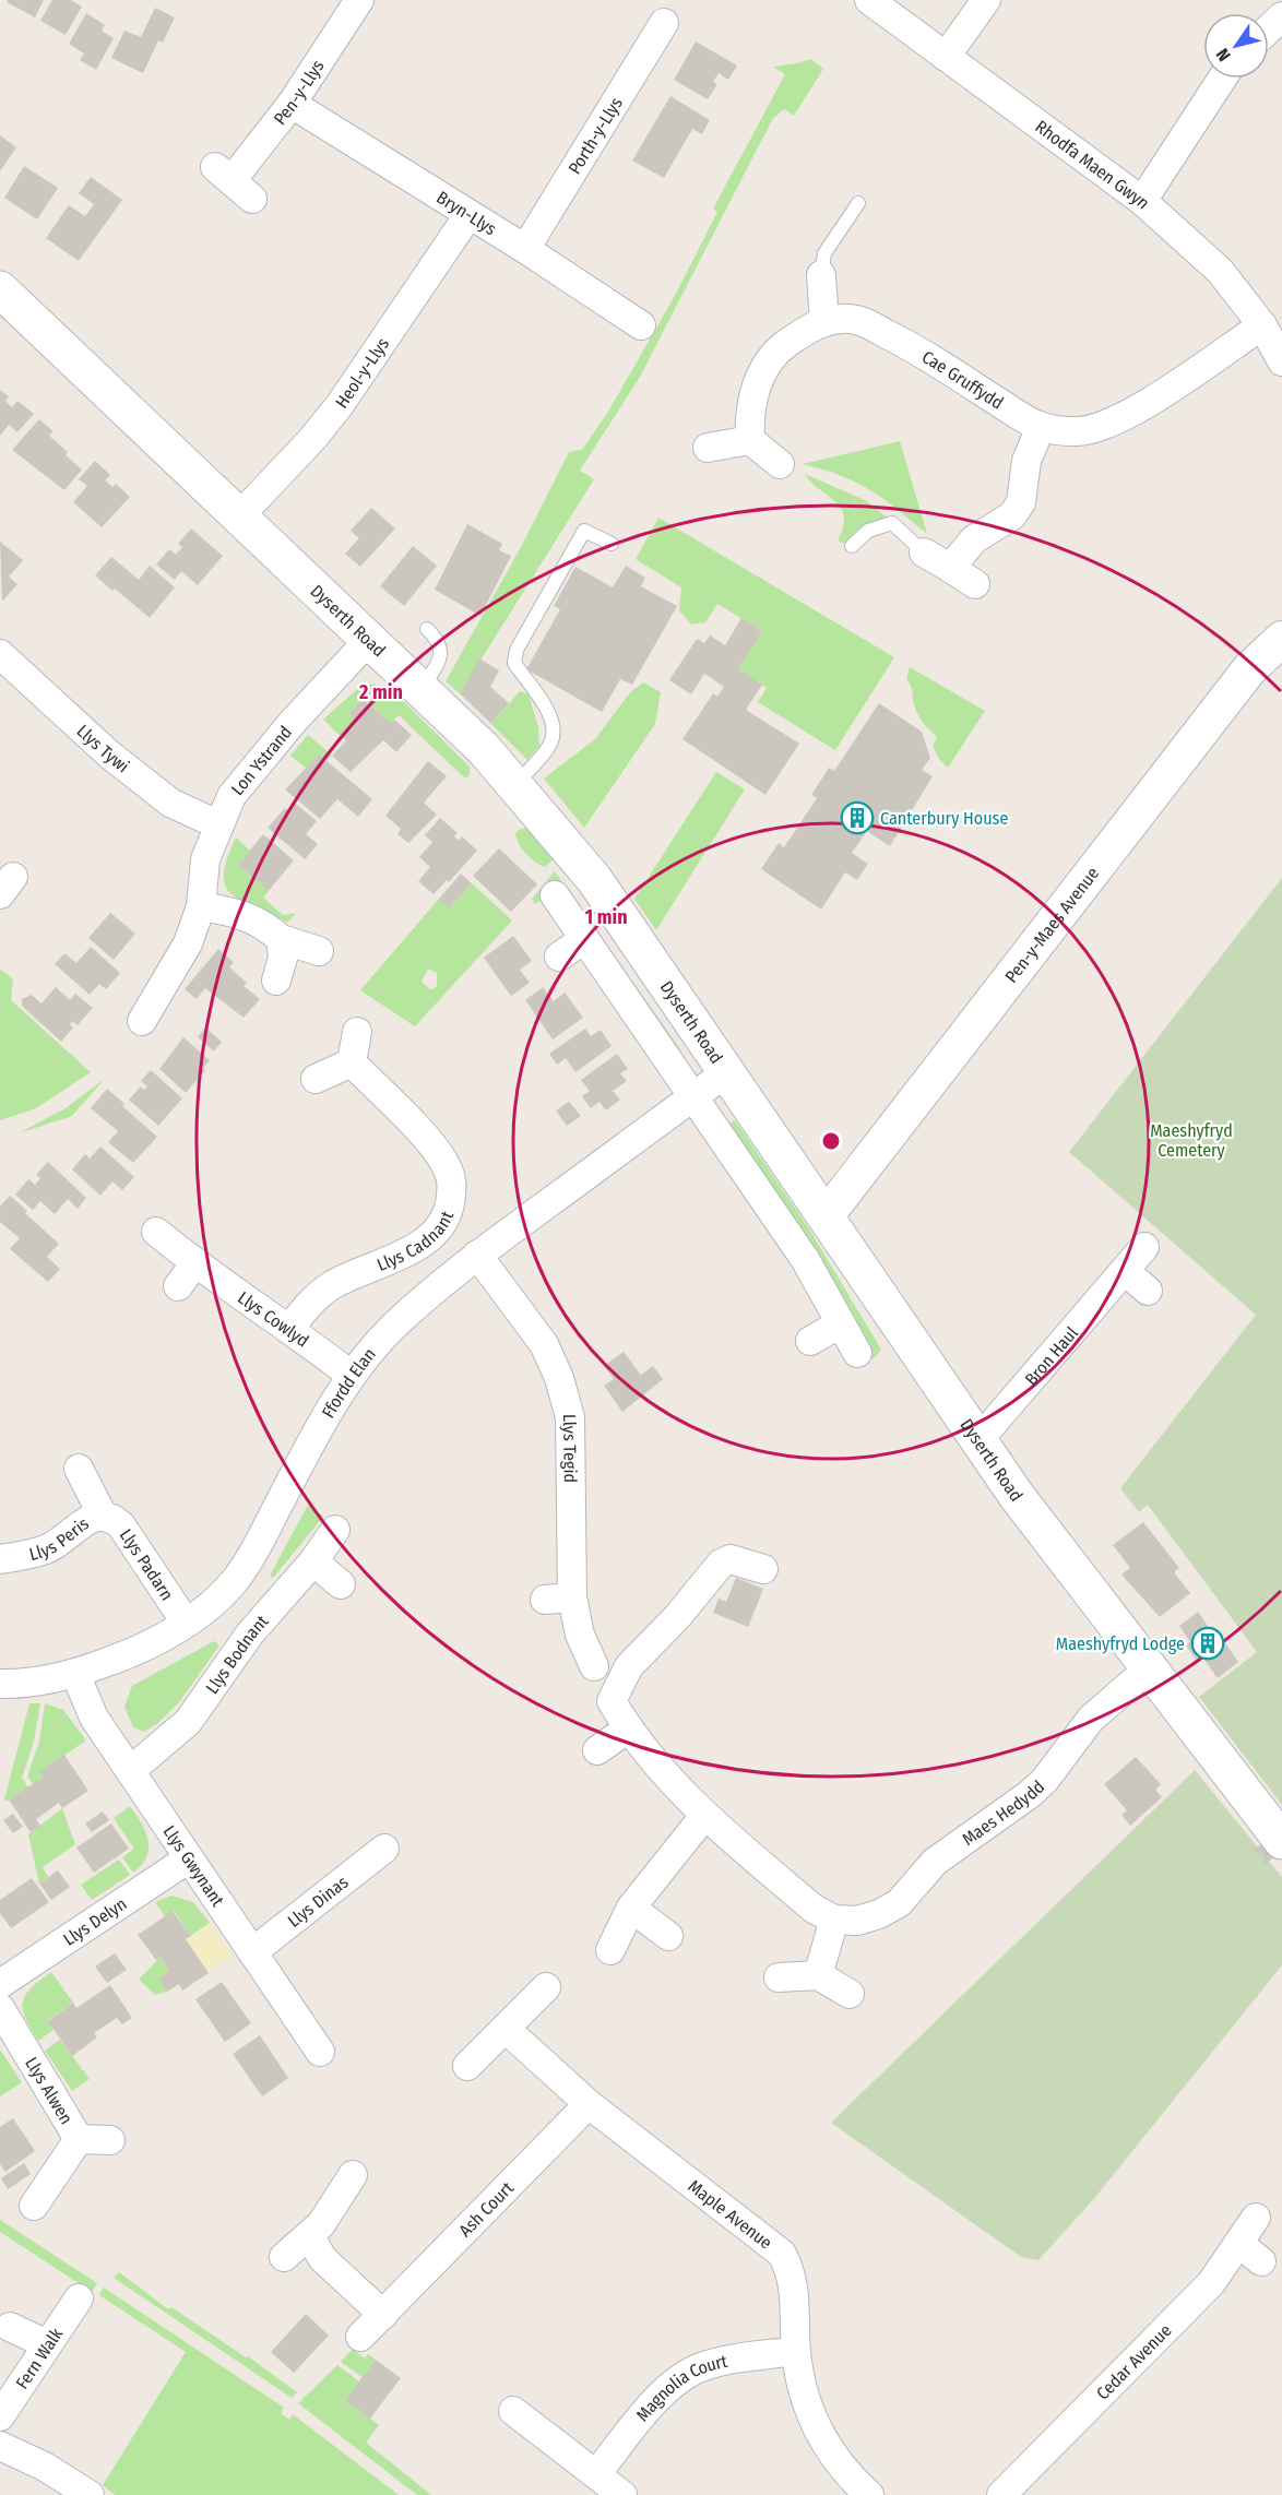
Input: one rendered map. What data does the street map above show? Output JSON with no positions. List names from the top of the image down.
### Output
{
  "streets": {
    "main road": ["Dyserth Road"],
    "street": [
      "Pen-y-Llys",
      "Porth-y-Llys",
      "Rhodfa Maen Gwyn",
      "Bryn-Llys",
      "Heol-y-Llys",
      "Cae Gruffydd",
      "Llys Tywi",
      "Lon Ystrand",
      "Pen-y-Maes Avenue",
      "Llys Cadnant",
      "Llys Cowlyd",
      "Bron Haul",
      "Ffordd Elan",
      "Llys Tegid",
      "Llys Peris",
      "Llys Padarn",
      "Llys Bodnant",
      "Maes Hedydd",
      "Llys Gwynant",
      "Llys Dinas",
      "Llys Delyn",
      "Llys Alwen",
      "Ash Court",
      "Maple Avenue",
      "Fern Walk",
      "Cedar Avenue",
      "Magnolia Court"
    ]
  },
  "crossings": [
    ["Pen-y-Llys", "Bryn-Llys"],
    ["Porth-y-Llys", "Bryn-Llys"],
    ["Rhodfa Maen Gwyn", "Cae Gruffydd"],
    ["Bryn-Llys", "Heol-y-Llys"],
    ["Heol-y-Llys", "Dyserth Road"],
    ["Dyserth Road", "Lon Ystrand"],
    ["Dyserth Road", "Pen-y-Maes Avenue"],
    ["Dyserth Road", "Bron Haul"],
    ["Dyserth Road", "Ffordd Elan"],
    ["Dyserth Road", "Maes Hedydd"],
    ["Llys Tywi", "Lon Ystrand"],
    ["Llys Cadnant", "Llys Cowlyd"],
    ["Llys Cowlyd", "Ffordd Elan"],
    ["Ffordd Elan", "Llys Tegid"],
    ["Ffordd Elan", "Llys Padarn"],
    ["Ffordd Elan", "Llys Gwynant"],
    ["Llys Peris", "Llys Padarn"],
    ["Llys Bodnant", "Llys Gwynant"],
    ["Llys Gwynant", "Llys Dinas"],
    ["Llys Gwynant", "Llys Delyn"],
    ["Ash Court", "Maple Avenue"],
    ["Maple Avenue", "Magnolia Court"]
  ],
  "parks": ["Maeshyfryd Cemetery"],
  "places": {
    "building": ["Canterbury House", "Maeshyfryd Lodge"]
  },
  "north": "bottom left",
  "rings": ["2 min", "1 min"]
}
